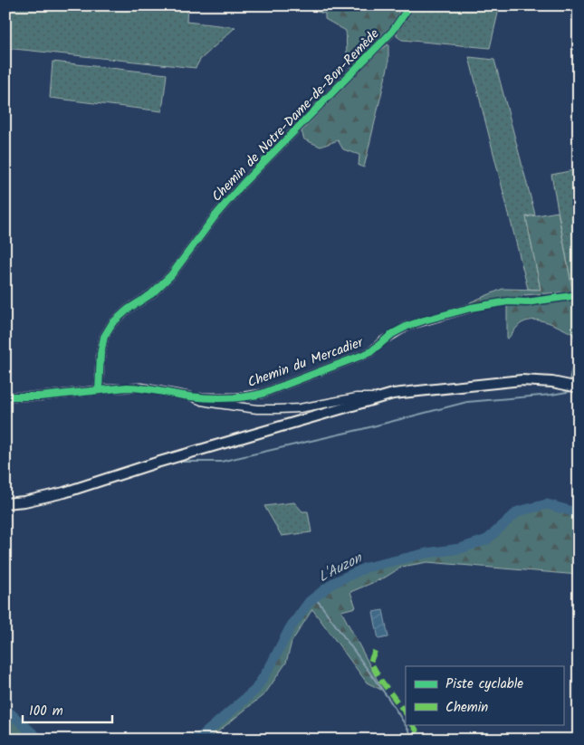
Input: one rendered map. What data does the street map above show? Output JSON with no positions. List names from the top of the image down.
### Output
{
  "streets": {
    "street": ["Chemin de Notre-Dame-de-Bon-Remède", "Chemin du Mercadier"]
  },
  "water": ["L'Auzon"],
  "legend": ["Piste cyclable", "Chemin"],
  "scale_bar": "100 m"
}
